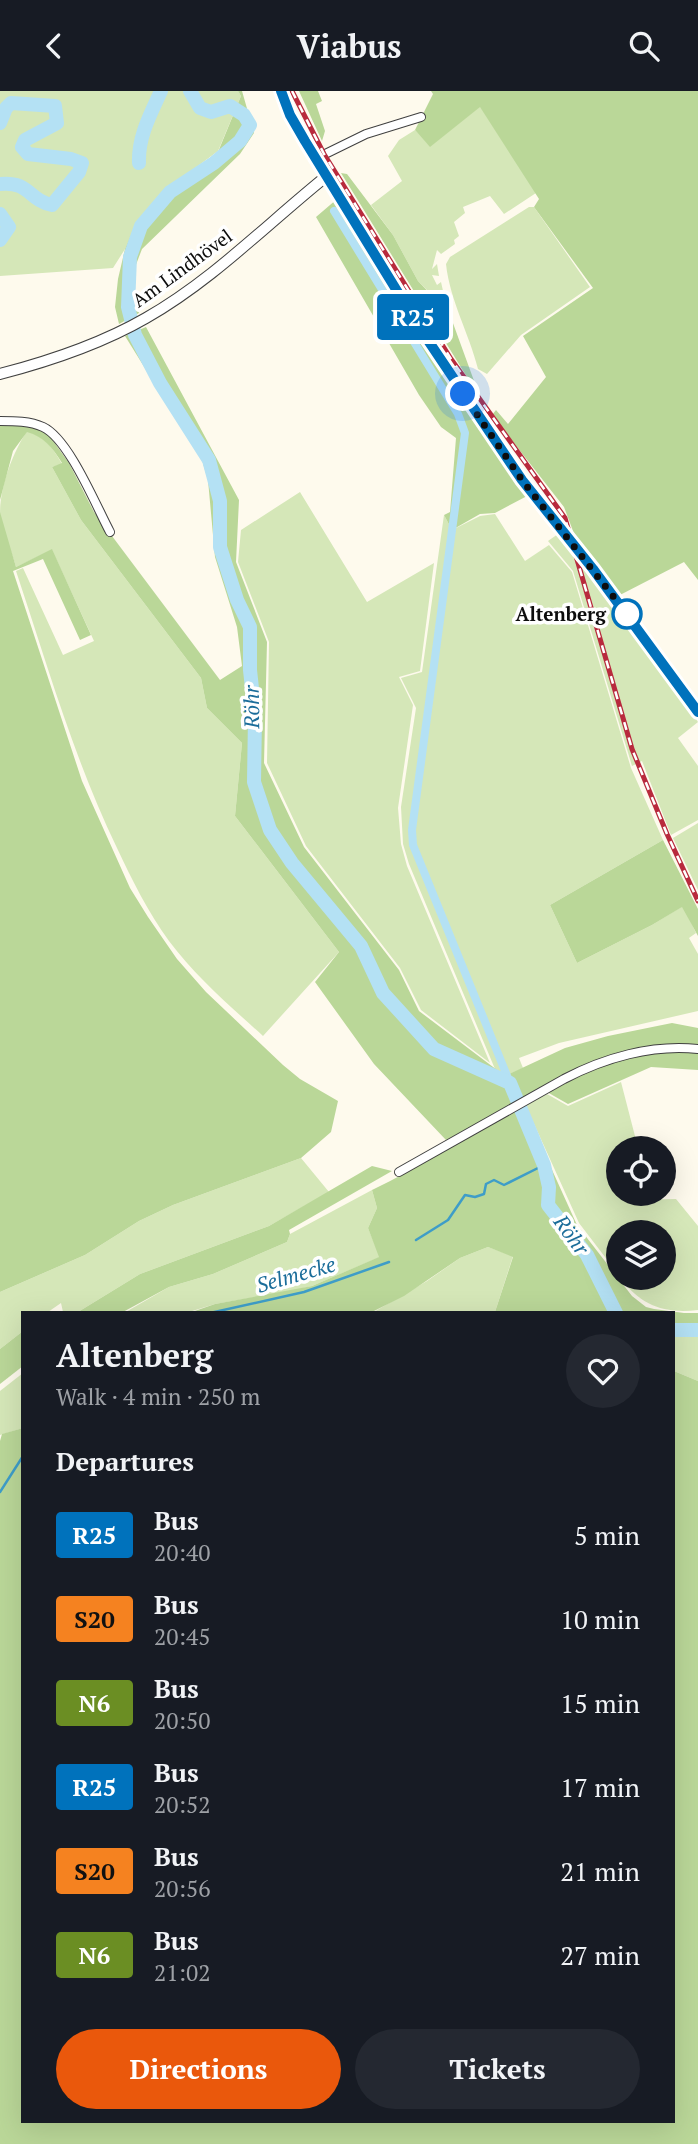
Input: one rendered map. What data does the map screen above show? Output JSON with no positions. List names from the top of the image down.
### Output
{
  "streets": {
    "street": ["Am Lindhövel"]
  },
  "water": ["Röhr", "Selmecke"],
  "places": ["Altenberg"],
  "lines": ["bus line R25"],
  "page": {
    "header": "Viabus",
    "on_map": "R25",
    "heading": [
      ["Altenberg", "Walk · 4 min · 250 m"],
      "Departures"
    ],
    "list": [
      {
        "mark": "R25",
        "name": "Bus",
        "note": "20:40",
        "value": "5 min"
      },
      {
        "mark": "S20",
        "name": "Bus",
        "note": "20:45",
        "value": "10 min"
      },
      {
        "mark": "N6",
        "name": "Bus",
        "note": "20:50",
        "value": "15 min"
      },
      {
        "mark": "R25",
        "name": "Bus",
        "note": "20:52",
        "value": "17 min"
      },
      {
        "mark": "S20",
        "name": "Bus",
        "note": "20:56",
        "value": "21 min"
      },
      {
        "mark": "N6",
        "name": "Bus",
        "note": "21:02",
        "value": "27 min"
      }
    ],
    "buttons": ["Directions", "Tickets"]
  }
}
